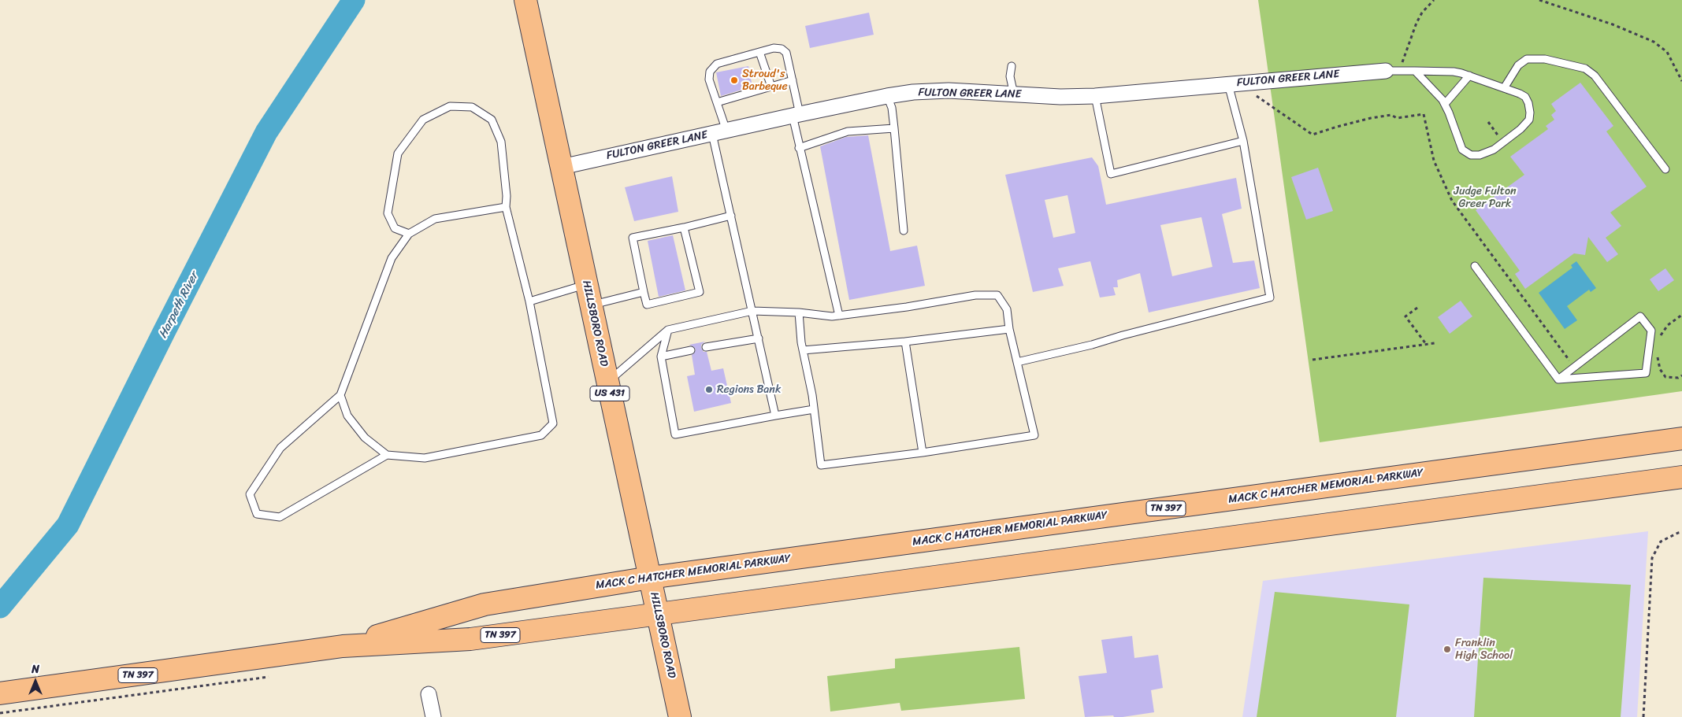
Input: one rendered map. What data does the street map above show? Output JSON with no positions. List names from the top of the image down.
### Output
{
  "streets": {
    "main road": [
      "HILLSBORO ROAD",
      "US 431",
      "MACK C HATCHER MEMORIAL PARKWAY",
      "TN 397"
    ],
    "street": ["FULTON GREER LANE"]
  },
  "crossings": [
    ["FULTON GREER LANE", "HILLSBORO ROAD"],
    ["HILLSBORO ROAD", "MACK C HATCHER MEMORIAL PARKWAY"]
  ],
  "water": ["Harpeth River"],
  "parks": ["Judge Fulton Greer Park"],
  "places": ["Stroud's Barbeque", "Regions Bank", "Franklin High School"],
  "north": "top"
}
